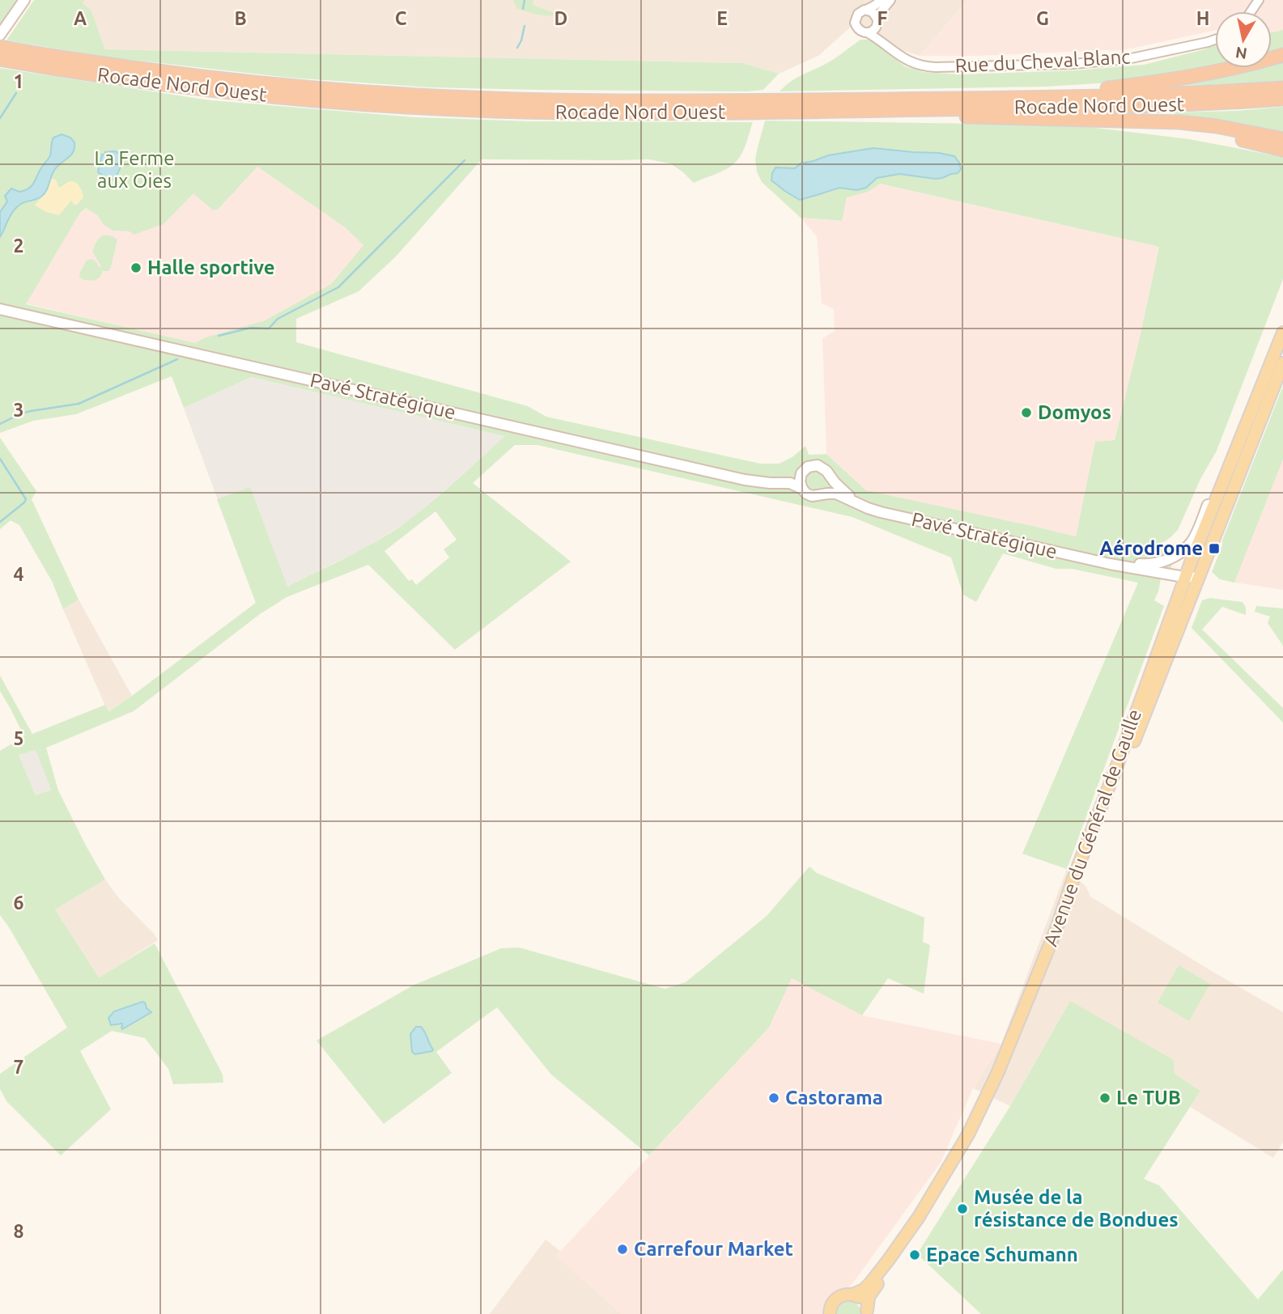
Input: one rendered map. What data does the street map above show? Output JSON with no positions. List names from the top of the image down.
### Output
{
  "streets": {
    "highway": ["Rocade Nord Ouest"],
    "main road": ["Pavé Stratégique", "Avenue du Général de Gaulle"],
    "street": ["Rue du Cheval Blanc"]
  },
  "crossings": [
    ["Pavé Stratégique", "Avenue du Général de Gaulle"]
  ],
  "parks": ["La Ferme aux Oies"],
  "places": {
    "other": [
      "Halle sportive",
      "Domyos",
      "Castorama",
      "Le TUB",
      "Musée de la résistance de Bondues",
      "Carrefour Market",
      "Epace Schumann"
    ],
    "transit": ["Aérodrome"]
  },
  "north": "bottom",
  "grid": {
    "columns": [
      "A",
      "B",
      "C",
      "D",
      "E",
      "F",
      "G",
      "H"
    ],
    "rows": [
      "1",
      "2",
      "3",
      "4",
      "5",
      "6",
      "7",
      "8"
    ]
  }
}
